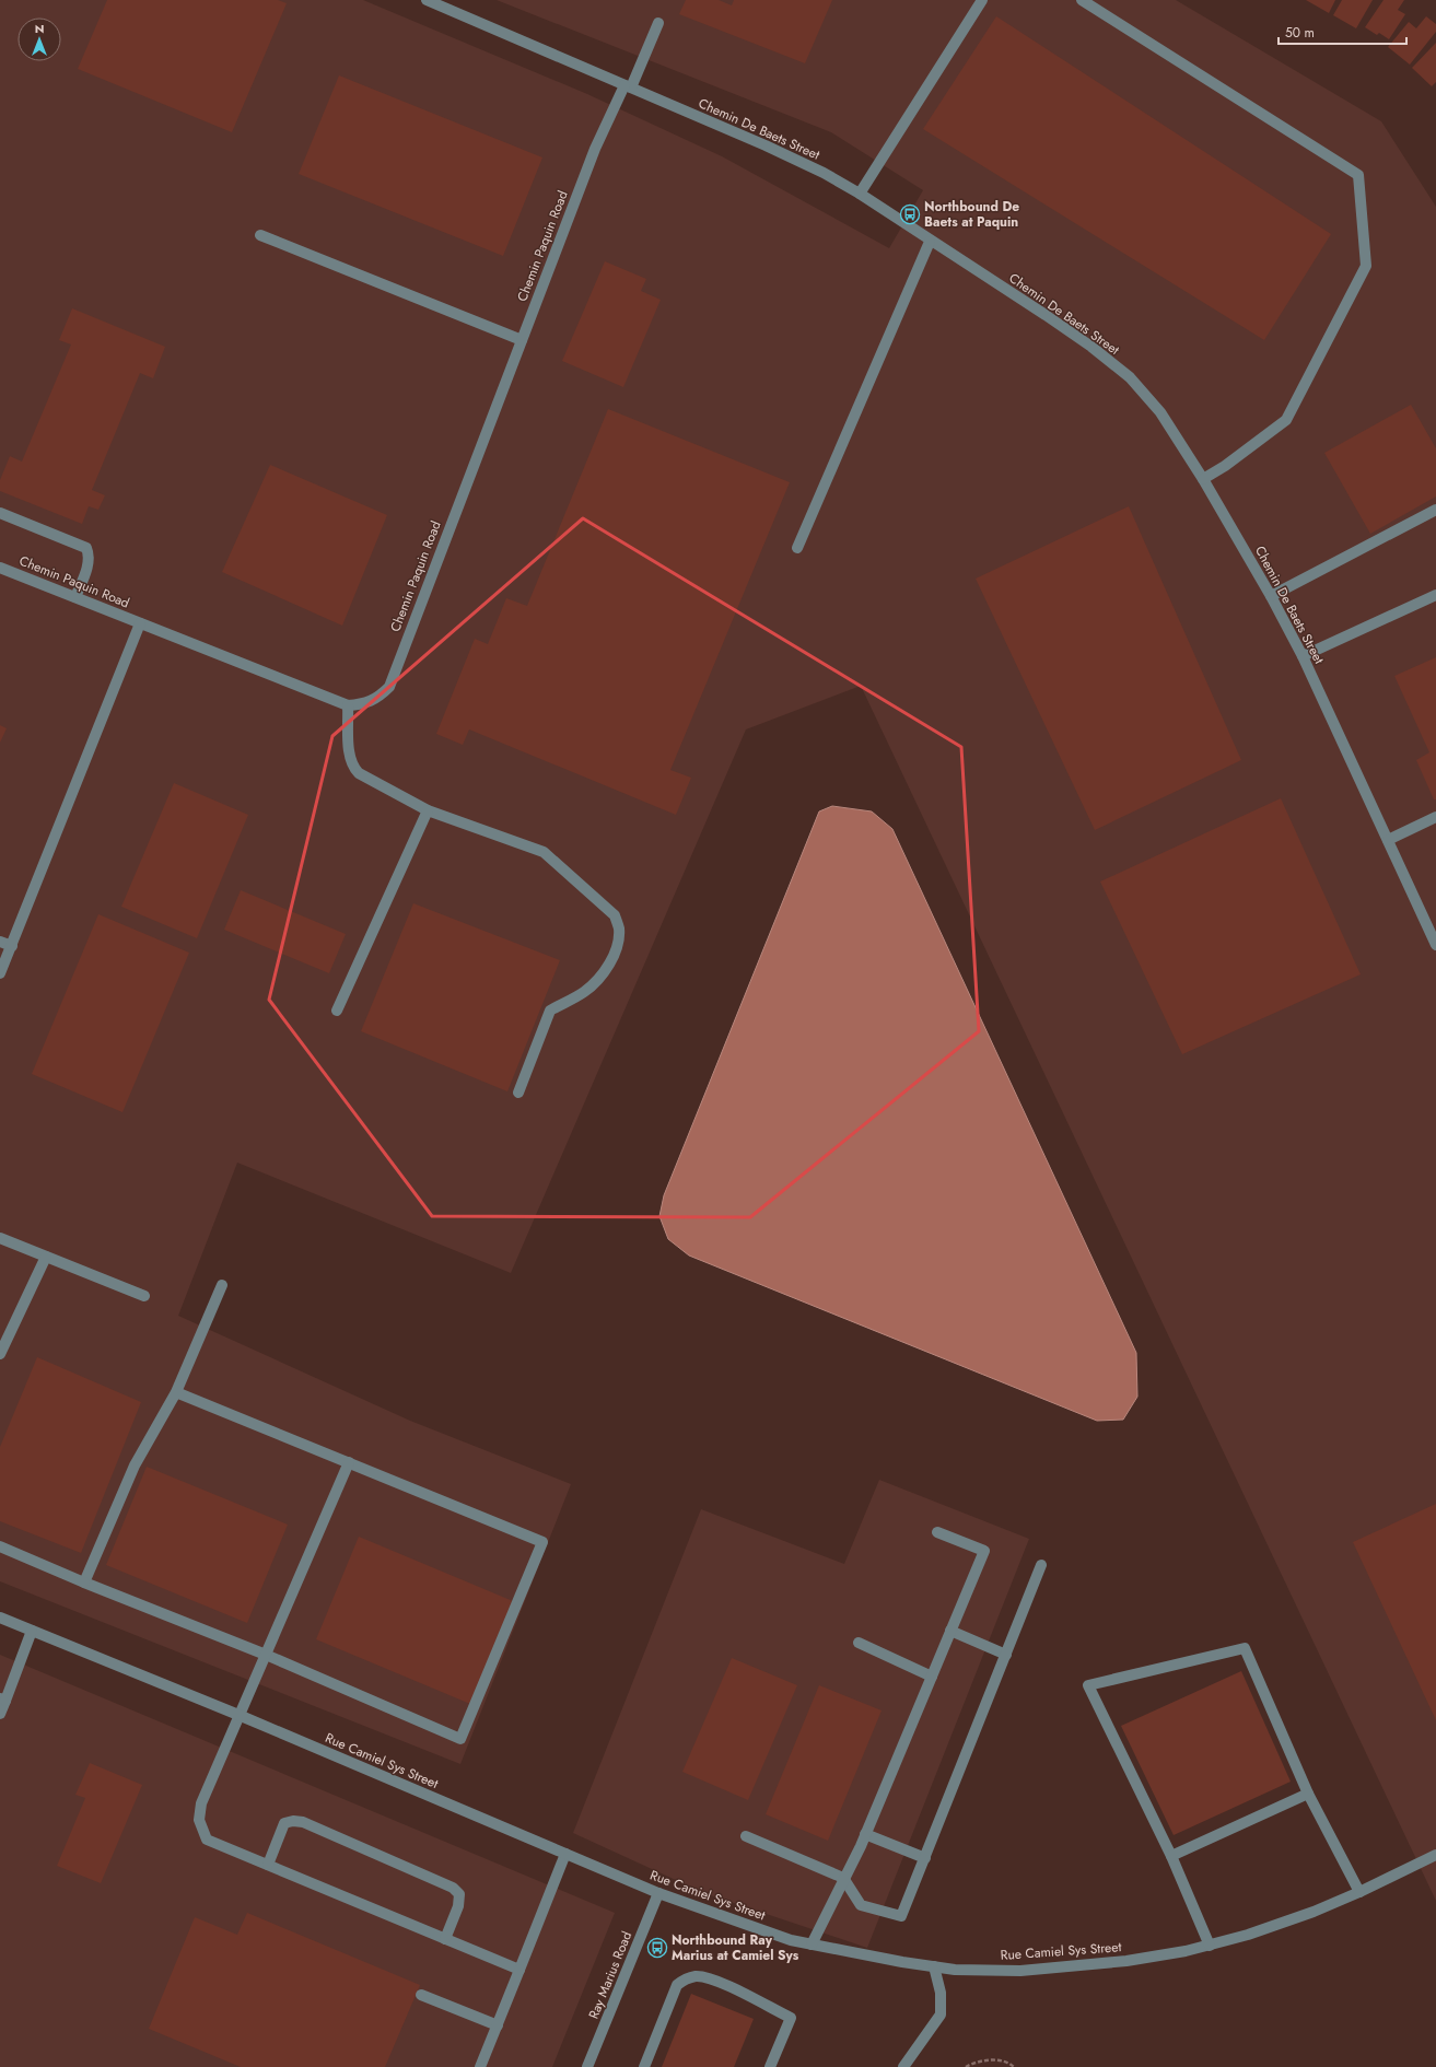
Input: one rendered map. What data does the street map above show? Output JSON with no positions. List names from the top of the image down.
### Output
{
  "streets": {
    "street": [
      "Chemin De Baets Street",
      "Chemin Paquin Road",
      "Rue Camiel Sys Street",
      "Ray Marius Road"
    ]
  },
  "crossings": [
    ["Chemin De Baets Street", "Chemin Paquin Road"],
    ["Rue Camiel Sys Street", "Ray Marius Road"]
  ],
  "places": {
    "bus stop": ["Northbound De Baets at Paquin", "Northbound Ray Marius at Camiel Sys"]
  },
  "scale_bar": "50 m",
  "north": "top"
}
